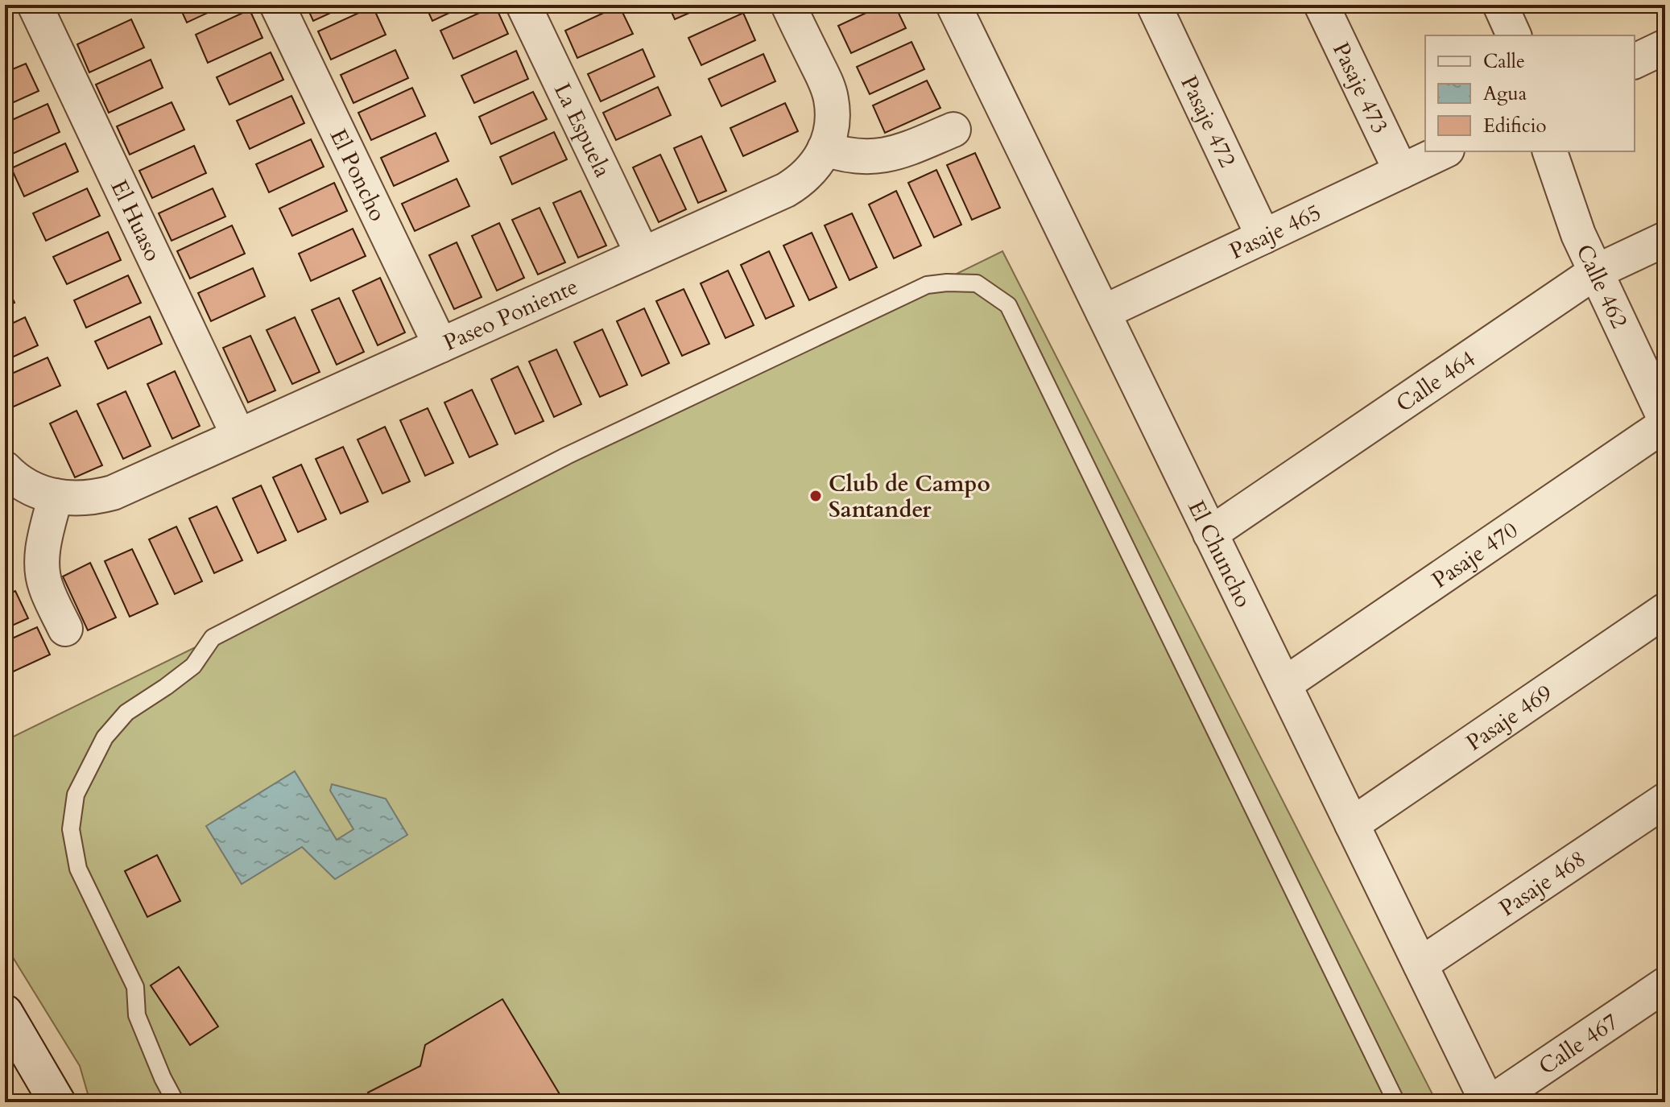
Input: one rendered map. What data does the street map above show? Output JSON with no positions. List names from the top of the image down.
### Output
{
  "streets": {
    "street": [
      "Pasaje 473",
      "Pasaje 472",
      "La Espuela",
      "El Poncho",
      "El Huaso",
      "Pasaje 465",
      "Calle 462",
      "Paseo Poniente",
      "Calle 464",
      "El Chuncho",
      "Pasaje 470",
      "Pasaje 469",
      "Pasaje 468",
      "Calle 467"
    ]
  },
  "crossings": [
    ["Pasaje 473", "Pasaje 465"],
    ["Pasaje 472", "Pasaje 465"],
    ["La Espuela", "Paseo Poniente"],
    ["El Poncho", "Paseo Poniente"],
    ["El Huaso", "Paseo Poniente"],
    ["Pasaje 465", "El Chuncho"],
    ["Calle 462", "Calle 464"],
    ["Calle 462", "Pasaje 470"],
    ["Calle 464", "El Chuncho"],
    ["El Chuncho", "Pasaje 470"],
    ["El Chuncho", "Pasaje 469"],
    ["El Chuncho", "Pasaje 468"],
    ["El Chuncho", "Calle 467"]
  ],
  "places": ["Club de Campo Santander"],
  "legend": ["Calle", "Agua", "Edificio"]
}
